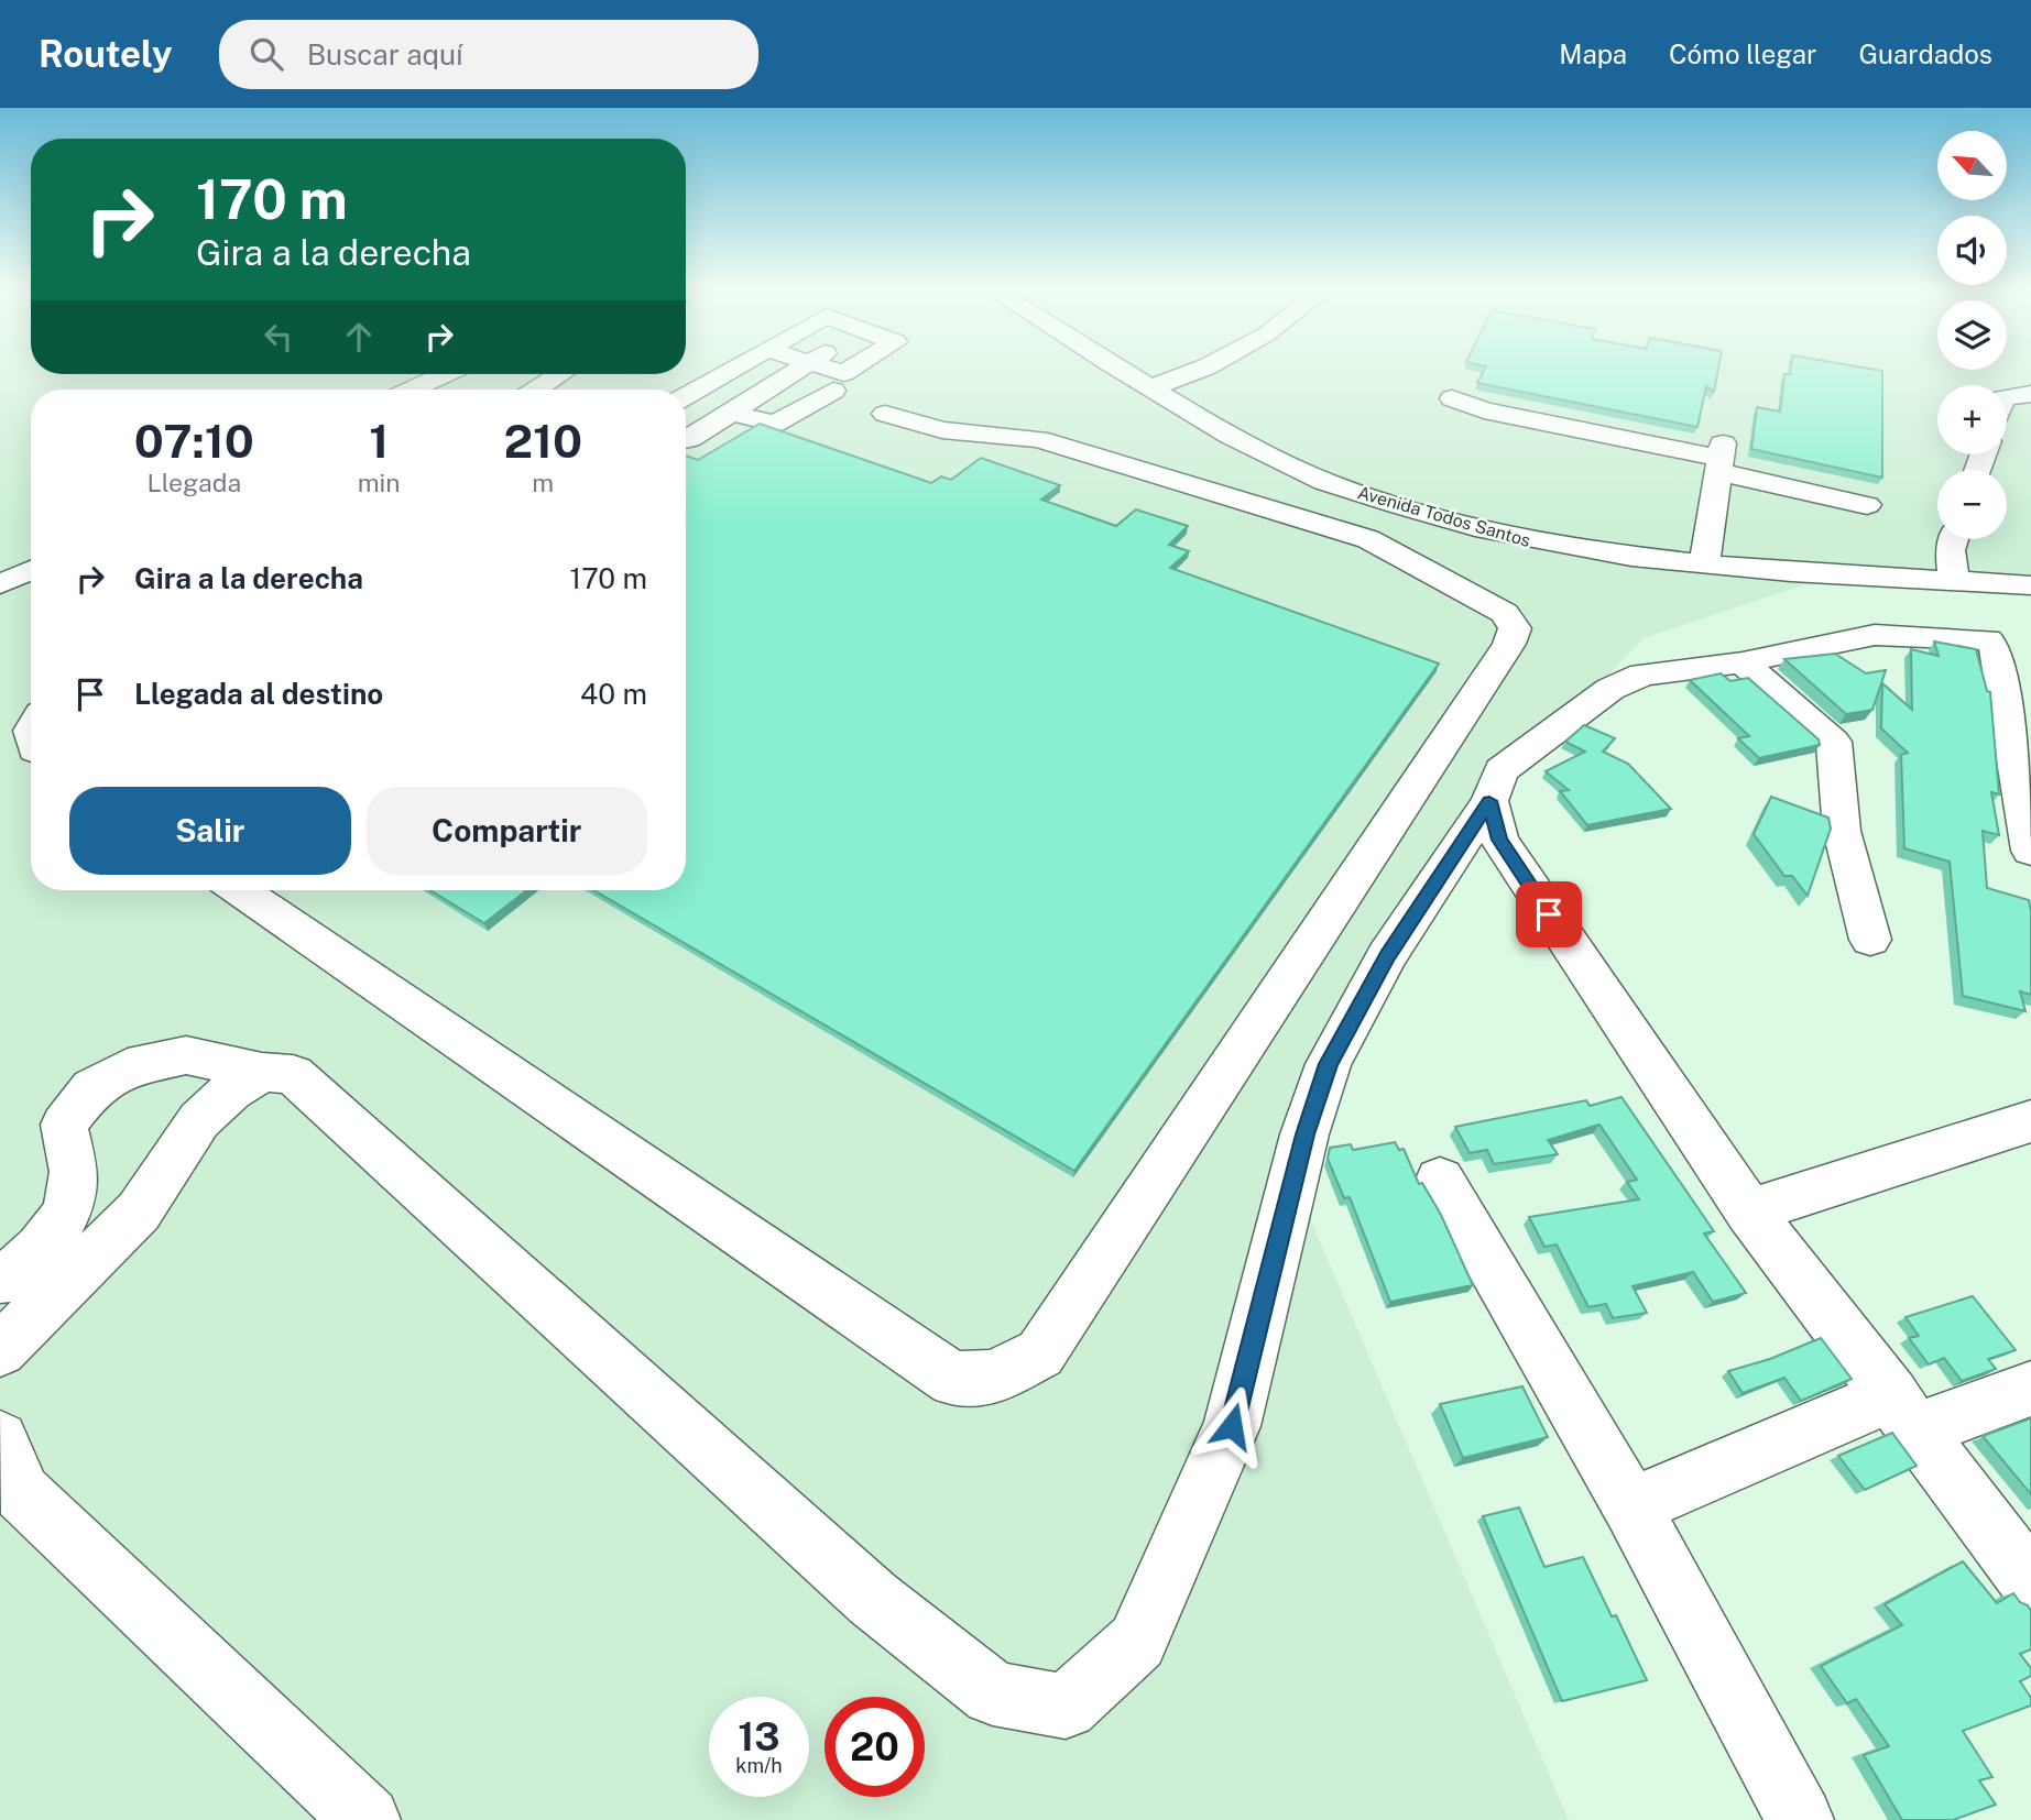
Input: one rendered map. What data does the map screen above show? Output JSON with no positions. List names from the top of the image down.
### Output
{
  "streets": {
    "street": ["Avenida Todos Santos"]
  },
  "north": "top left",
  "page": {
    "header": "Routely",
    "search": "Buscar aquí",
    "nav": ["Mapa", "Cómo llegar", "Guardados"],
    "map_buttons": ["+", "−"],
    "turn": ["170 m", "Gira a la derecha"],
    "eta": [
      "07:10",
      "Llegada",
      "1",
      "min",
      "210",
      "m"
    ],
    "list": [
      {
        "name": "Gira a la derecha",
        "value": "170 m"
      },
      {
        "name": "Llegada al destino",
        "value": "40 m"
      }
    ],
    "buttons": ["Salir", "Compartir"],
    "speed": "13 km/h",
    "limit": "20"
  }
}
